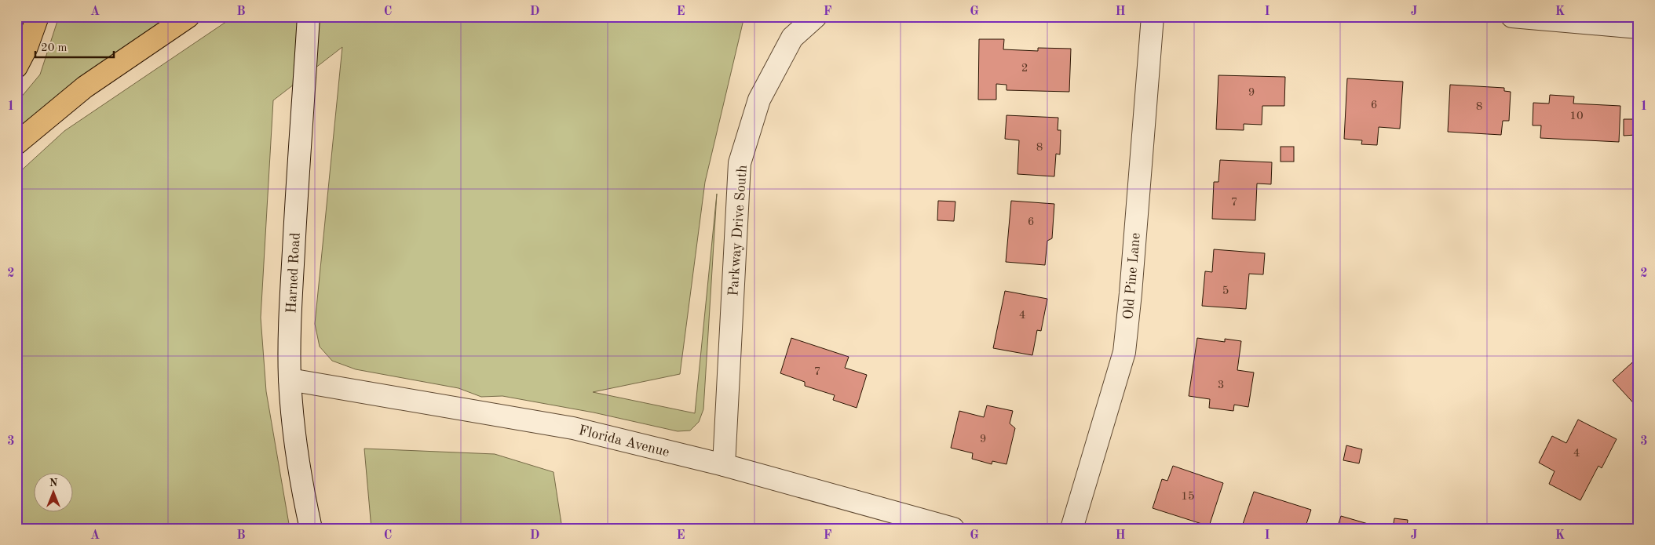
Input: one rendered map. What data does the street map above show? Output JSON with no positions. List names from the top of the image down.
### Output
{
  "streets": {
    "street": [
      "Parkway Drive South",
      "Harned Road",
      "Old Pine Lane",
      "Florida Avenue"
    ]
  },
  "crossings": [
    ["Parkway Drive South", "Florida Avenue"],
    ["Harned Road", "Florida Avenue"]
  ],
  "house_numbers": [
    "2",
    "9",
    "6",
    "8",
    "10",
    "8",
    "7",
    "6",
    "5",
    "4",
    "7",
    "3",
    "9",
    "4",
    "15"
  ],
  "scale_bar": "20 m",
  "north": "top",
  "grid": {
    "columns": [
      "A",
      "B",
      "C",
      "D",
      "E",
      "F",
      "G",
      "H",
      "I",
      "J",
      "K"
    ],
    "rows": ["1", "2", "3"]
  }
}
